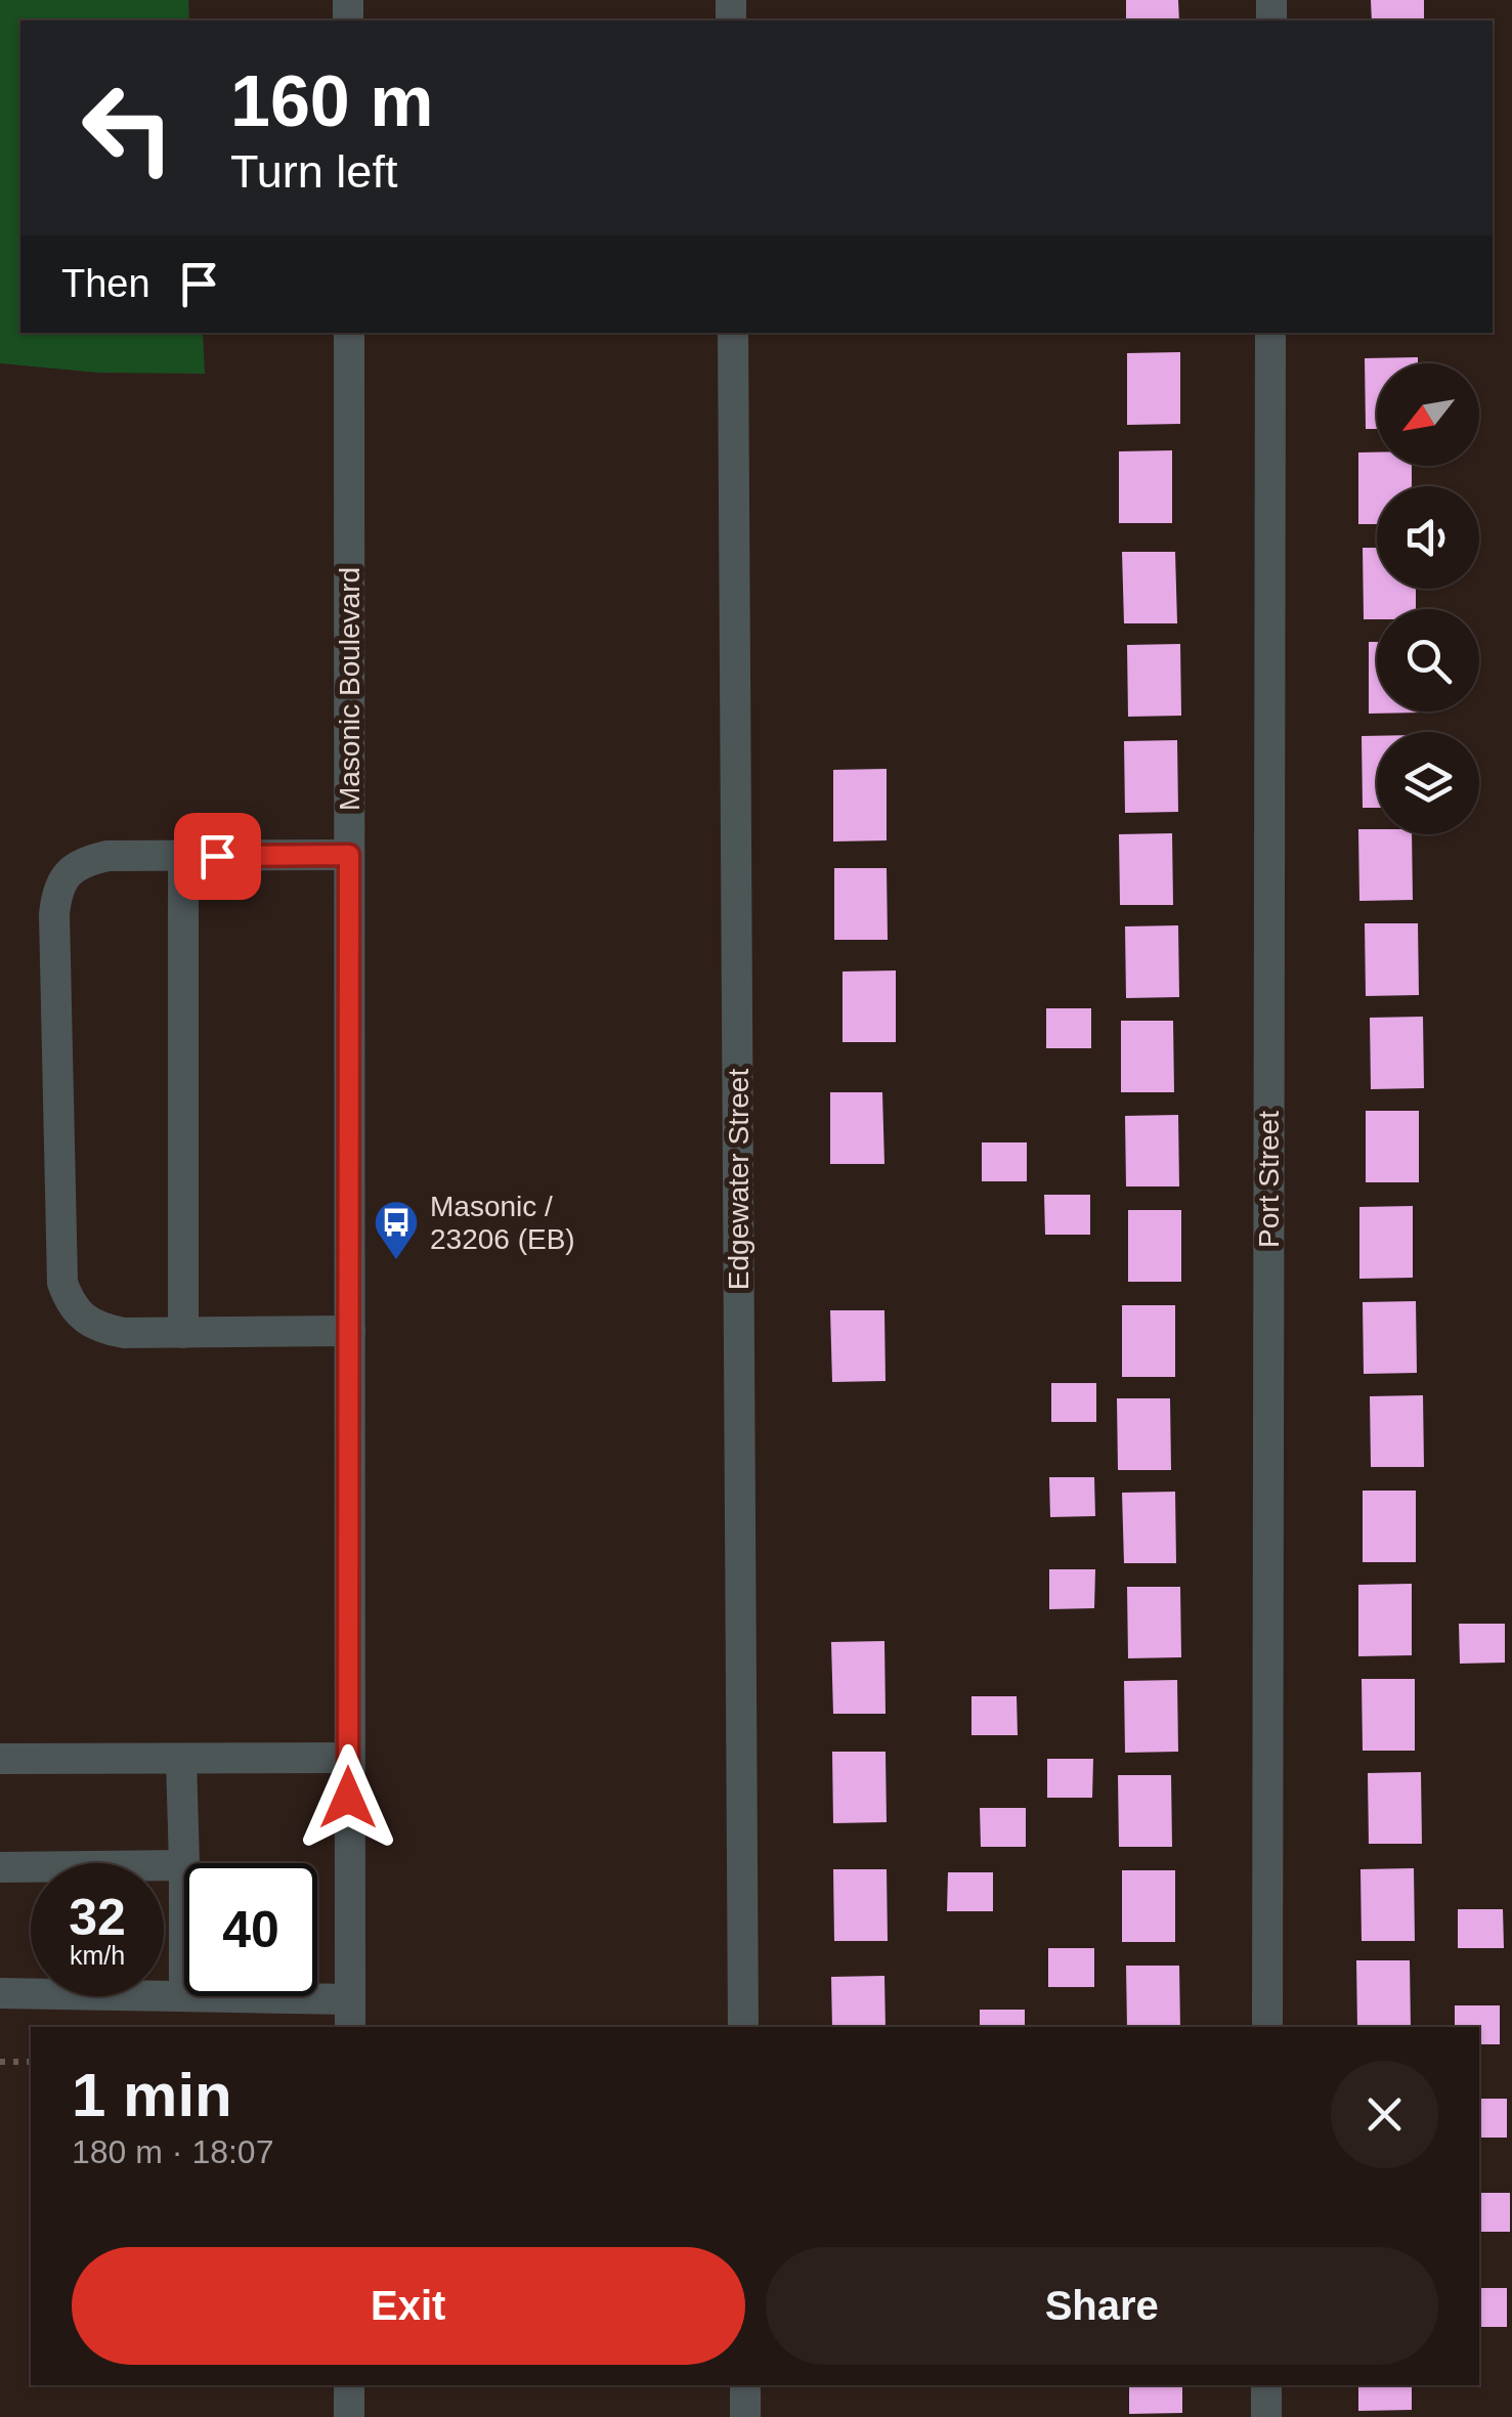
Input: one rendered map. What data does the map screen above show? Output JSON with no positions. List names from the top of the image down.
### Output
{
  "streets": {
    "street": ["Masonic Boulevard", "Edgewater Street", "Port Street"]
  },
  "places": {
    "bus stop": ["Masonic / 23206 (EB)"]
  },
  "north": "bottom left",
  "page": {
    "turn": ["160 m", "Turn left"],
    "then": "Then",
    "speed": "32 km/h",
    "limit": "40",
    "heading": ["1 min", "180 m · 18:07"],
    "buttons": ["Exit", "Share"]
  }
}
